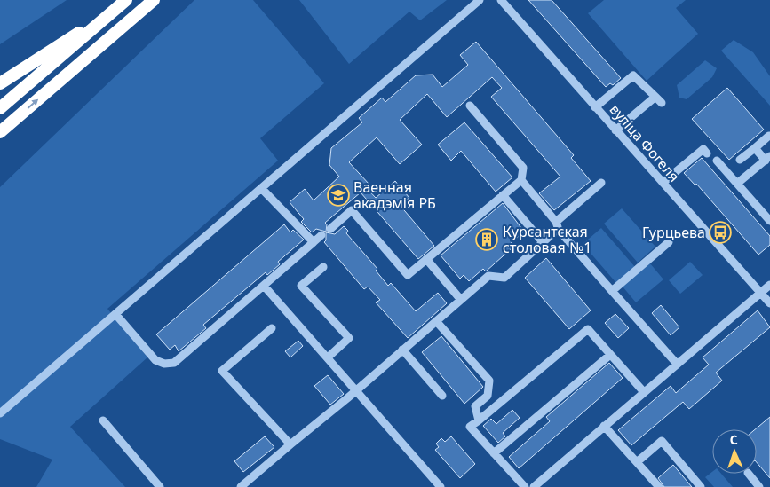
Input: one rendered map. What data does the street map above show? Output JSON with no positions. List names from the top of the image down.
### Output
{
  "streets": {
    "street": ["вуліца Фогеля"]
  },
  "places": {
    "school or university": ["Ваенная акадэмія РБ"],
    "bus stop": ["Гурцьева"],
    "building": ["Курсантская столовая №1"]
  },
  "north": "top"
}
